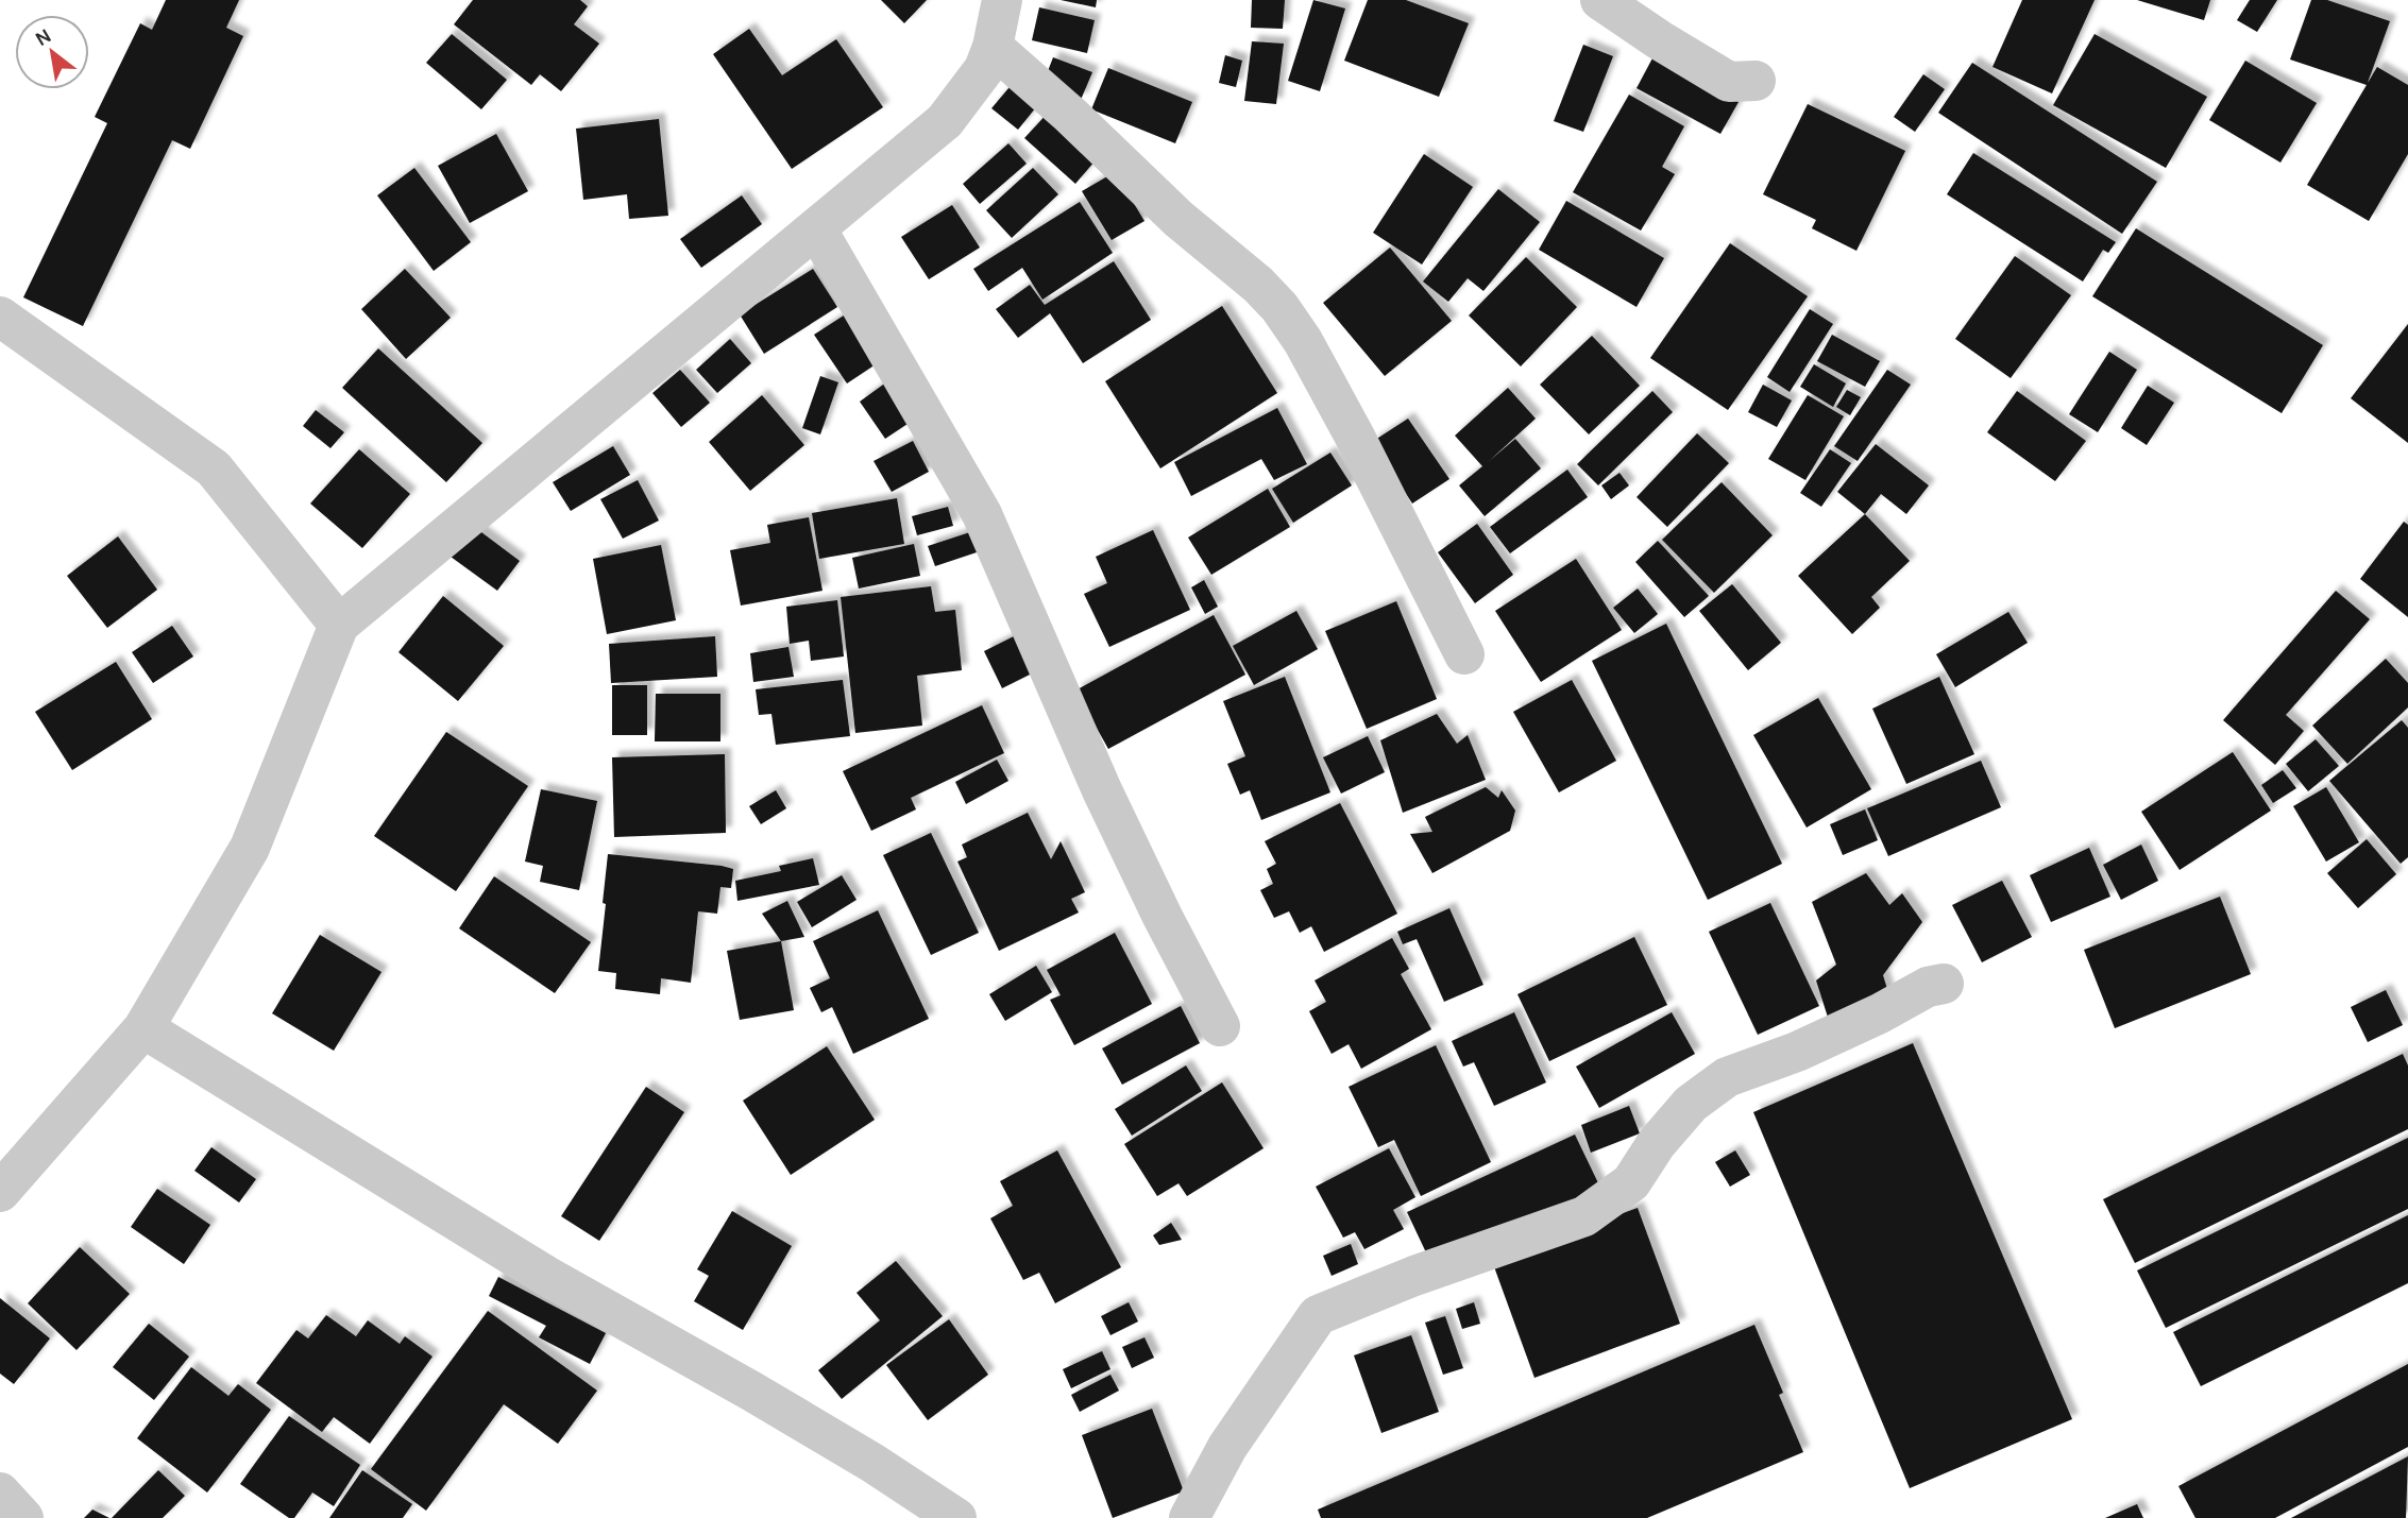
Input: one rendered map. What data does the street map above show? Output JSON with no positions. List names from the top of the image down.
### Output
{
  "north": "top left"
}
